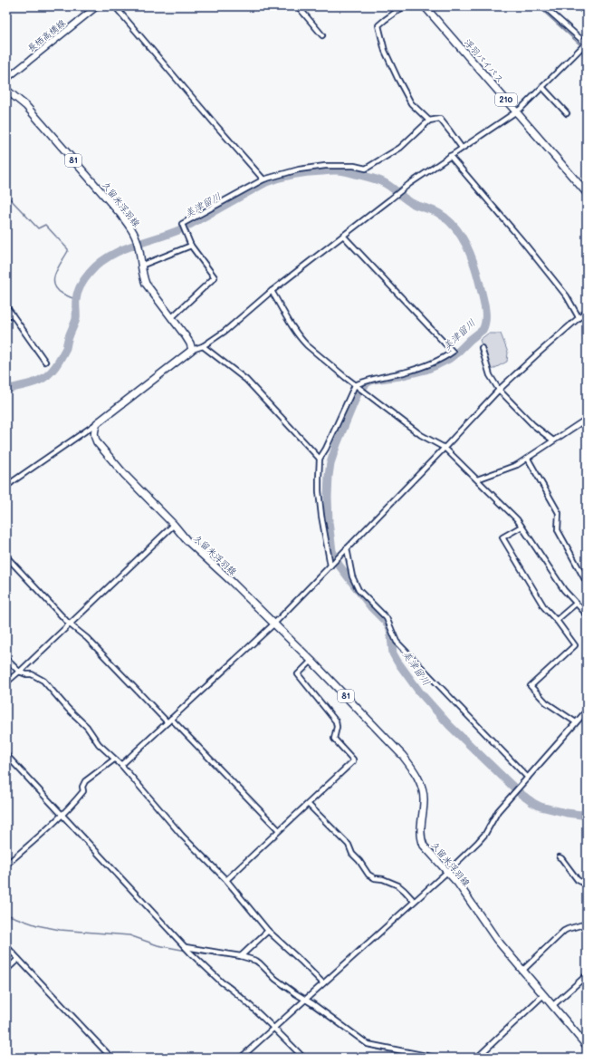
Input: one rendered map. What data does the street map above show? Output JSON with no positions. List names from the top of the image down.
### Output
{
  "streets": {
    "main road": [
      "長栖高橋線",
      "浮羽バイパス",
      "210",
      "81",
      "久留米浮羽線"
    ]
  },
  "water": ["美津留川"]
}
